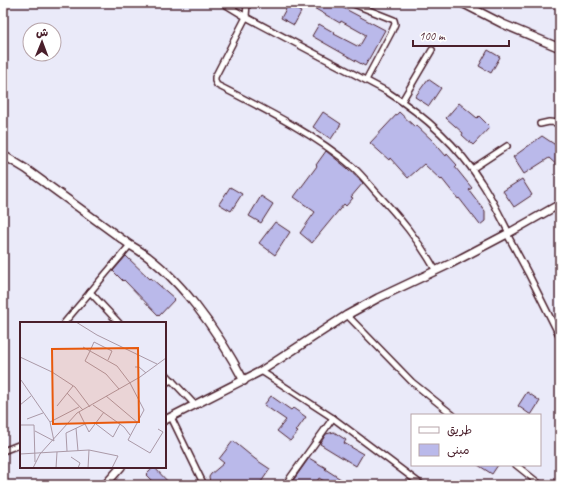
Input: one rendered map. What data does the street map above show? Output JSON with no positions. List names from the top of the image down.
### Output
{
  "legend": ["طريق", "مبنى"],
  "scale_bar": "100 m",
  "north": "top"
}
